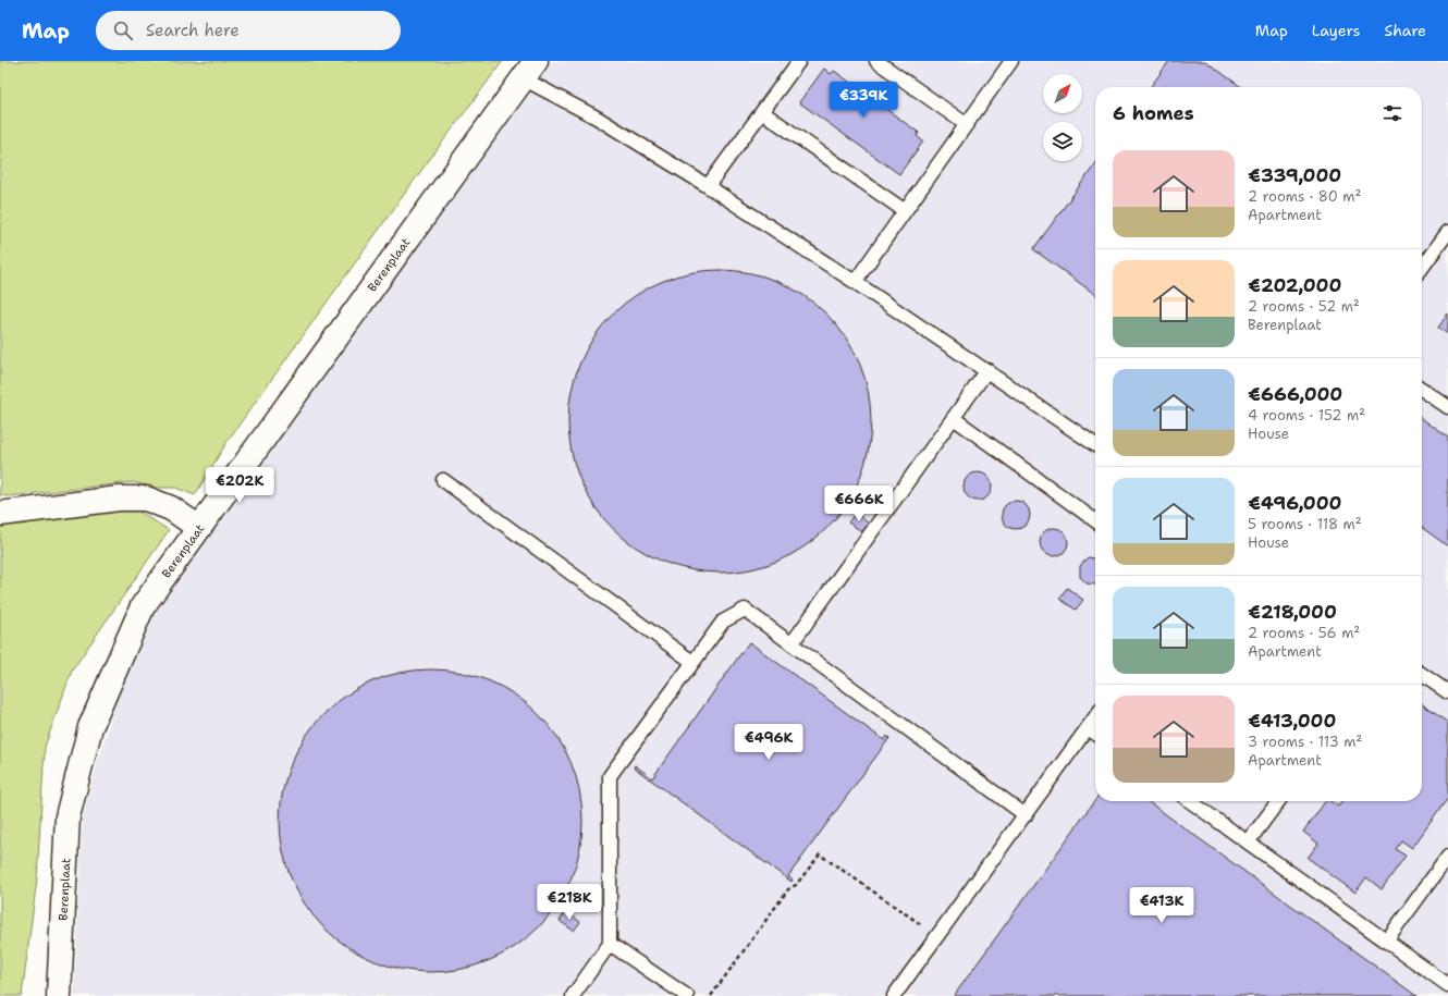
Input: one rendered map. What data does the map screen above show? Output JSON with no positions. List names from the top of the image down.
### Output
{
  "streets": {
    "street": ["Berenplaat"]
  },
  "north": "top right",
  "page": {
    "header": "Map",
    "search": "Search here",
    "nav": ["Map", "Layers", "Share"],
    "price": [
      "€339K",
      "€202K",
      "€666K",
      "€496K",
      "€218K",
      "€413K"
    ],
    "heading": "6 homes",
    "list": [
      {
        "name": "€339,000",
        "note": "2 rooms · 80 m² · Apartment"
      },
      {
        "name": "€202,000",
        "note": "2 rooms · 52 m² · Berenplaat"
      },
      {
        "name": "€666,000",
        "note": "4 rooms · 152 m² · House"
      },
      {
        "name": "€496,000",
        "note": "5 rooms · 118 m² · House"
      },
      {
        "name": "€218,000",
        "note": "2 rooms · 56 m² · Apartment"
      },
      {
        "name": "€413,000",
        "note": "3 rooms · 113 m² · Apartment"
      }
    ]
  }
}
